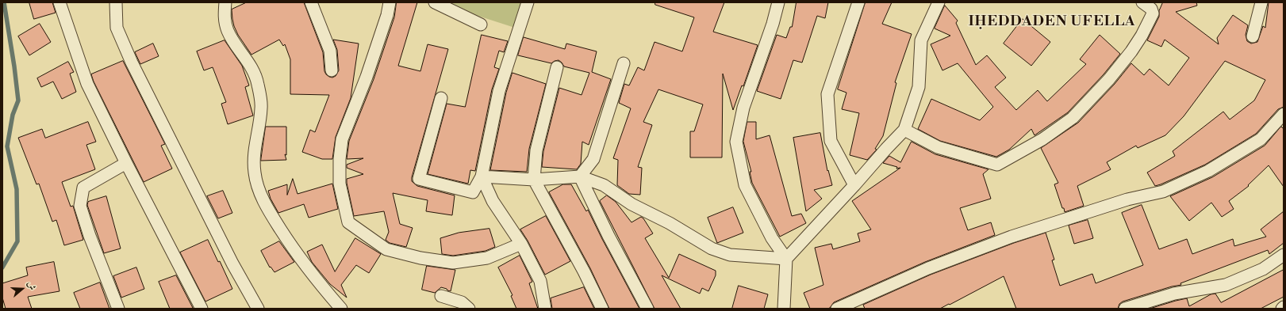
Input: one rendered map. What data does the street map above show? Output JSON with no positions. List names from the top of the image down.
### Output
{
  "districts": ["IḤEDDADEN UFELLA"],
  "north": "right"
}
